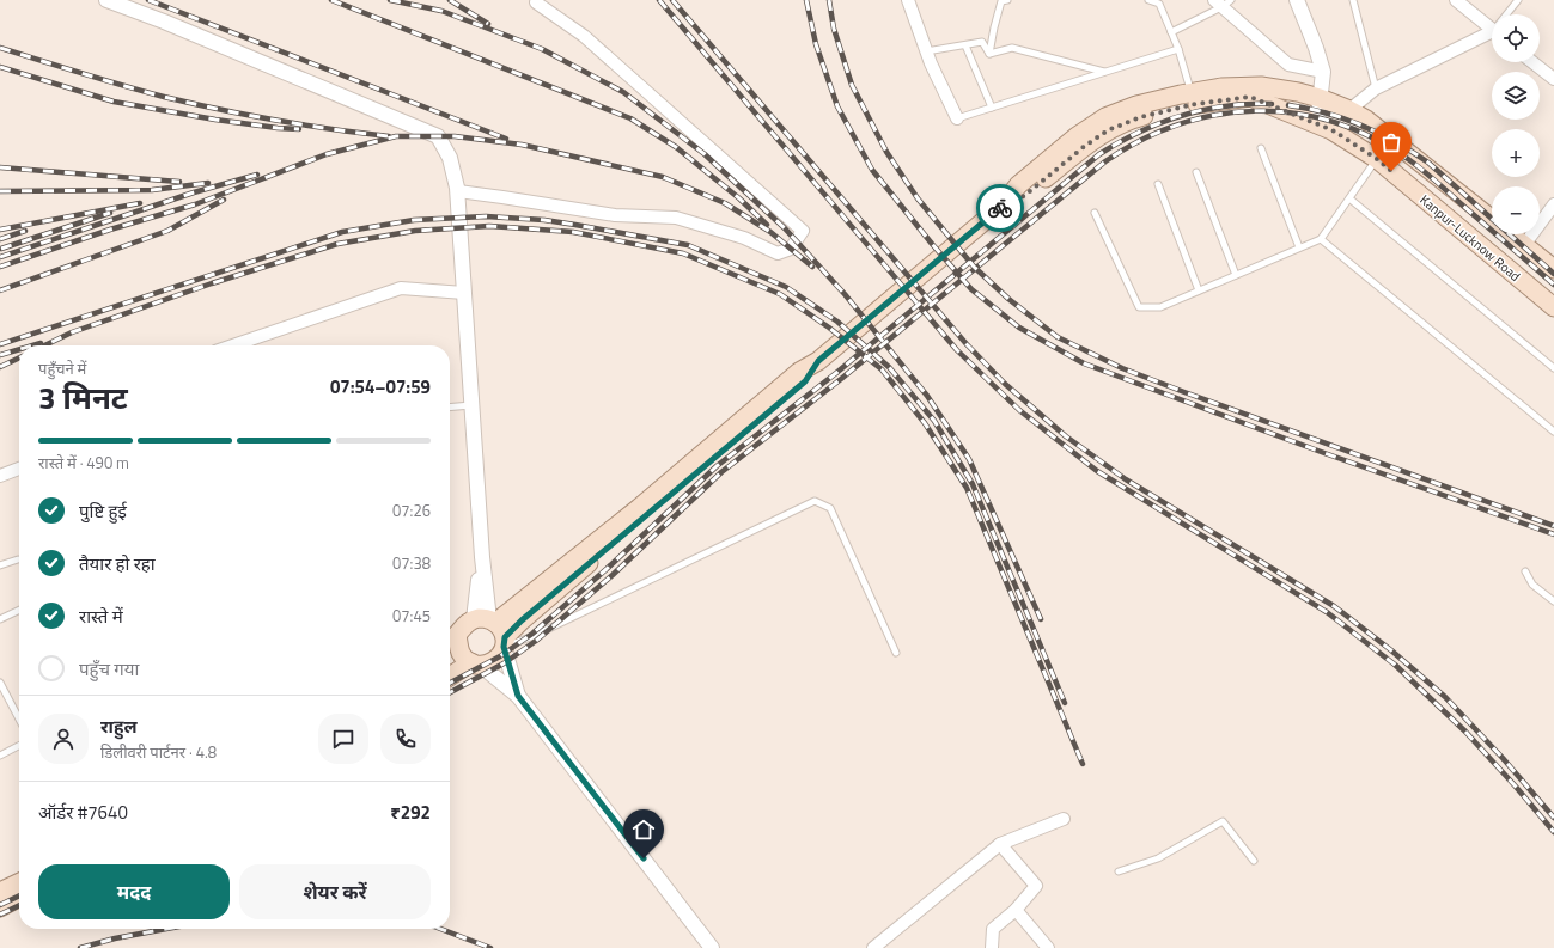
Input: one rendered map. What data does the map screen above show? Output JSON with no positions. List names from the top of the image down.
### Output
{
  "streets": {
    "main road": ["Kanpur-Lucknow Road"]
  },
  "page": {
    "map_buttons": ["+", "−"],
    "heading": ["3 मिनट", "पहुँचने में", "07:54–07:59"],
    "panel": [
      "राहुल",
      "डिलीवरी पार्टनर · 4.8",
      "ऑर्डर #7640",
      "₹292"
    ],
    "bar": "रास्ते में · 490 m",
    "list": [
      ["पुष्टि हुई", "07:26"],
      ["तैयार हो रहा", "07:38"],
      ["रास्ते में", "07:45"],
      "पहुँच गया"
    ],
    "buttons": ["मदद", "शेयर करें"]
  }
}
